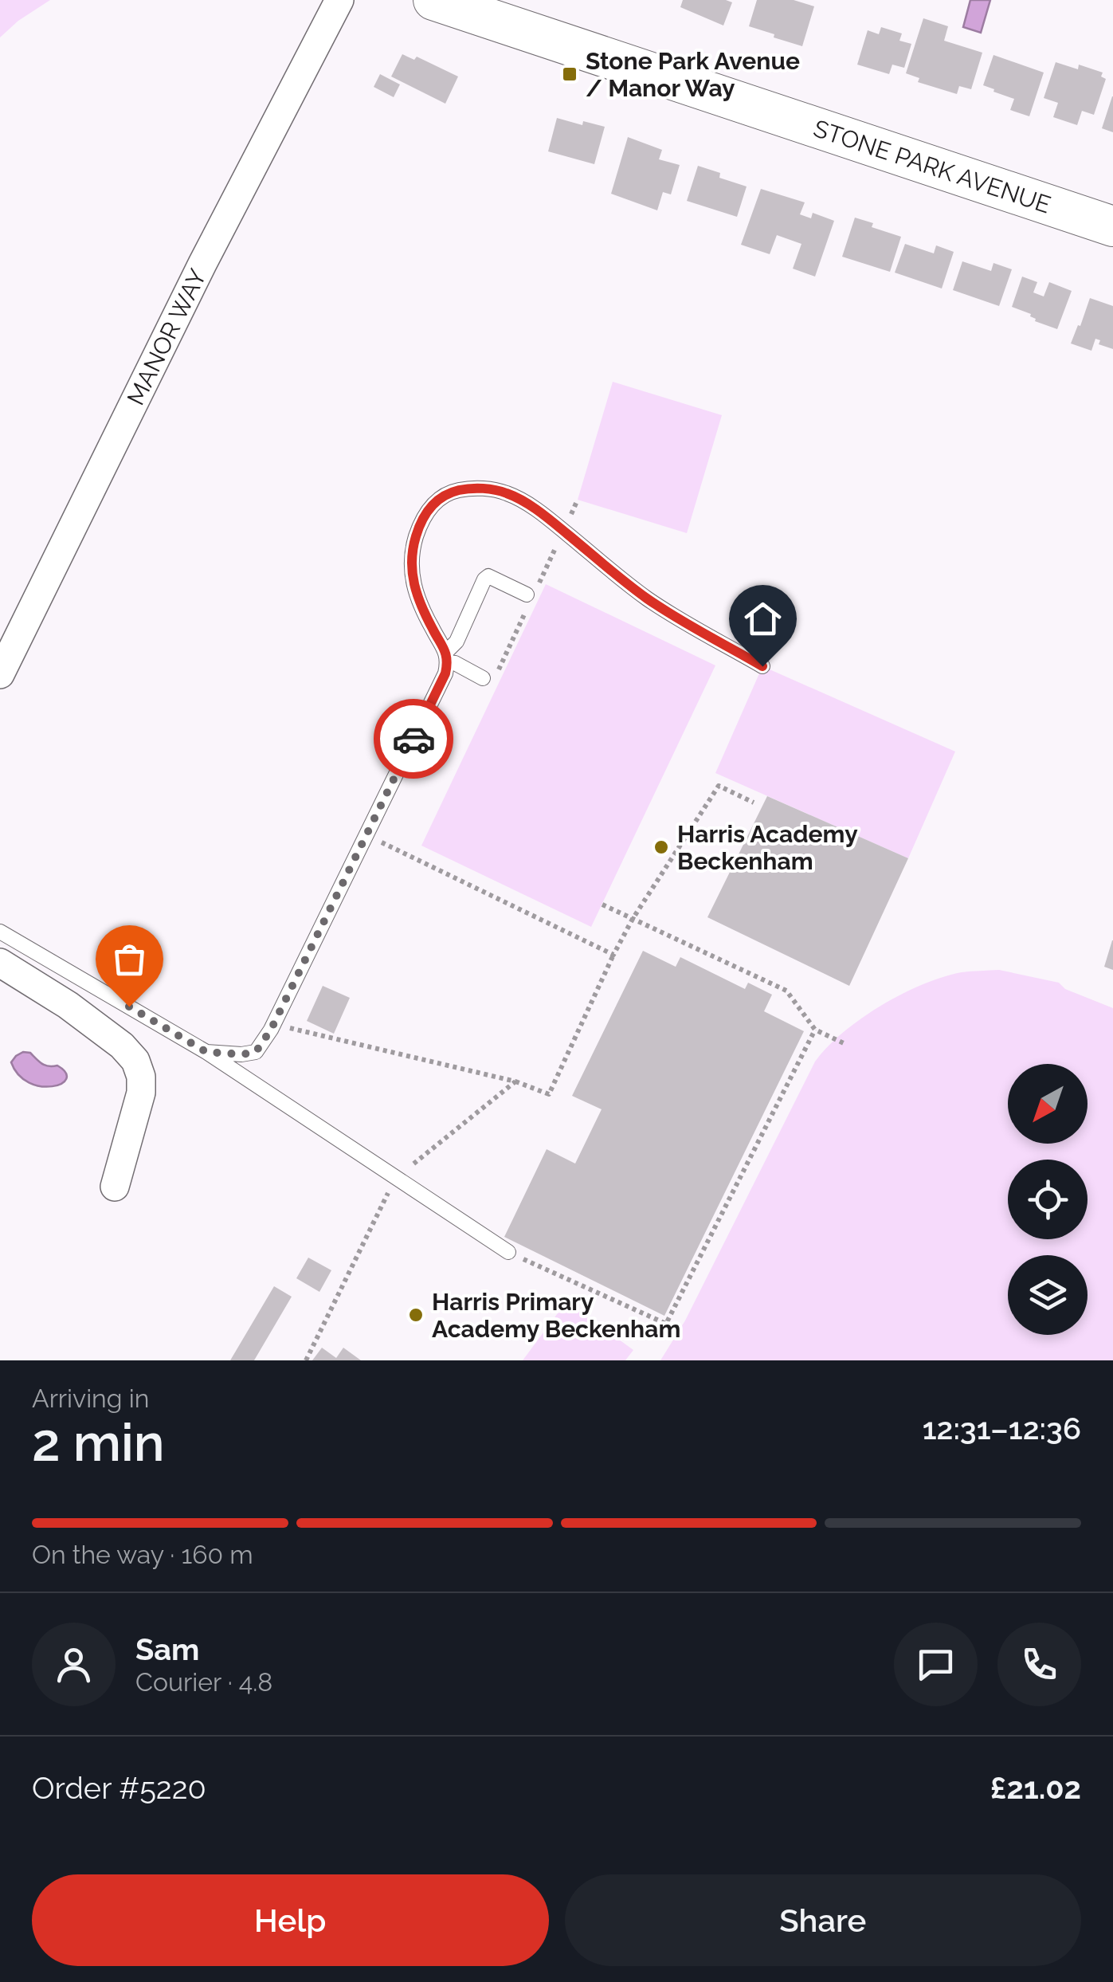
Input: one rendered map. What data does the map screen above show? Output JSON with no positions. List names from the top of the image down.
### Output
{
  "streets": {
    "street": ["STONE PARK AVENUE", "MANOR WAY"]
  },
  "places": {
    "transit": ["Stone Park Avenue / Manor Way"],
    "other": ["Harris Academy Beckenham", "Harris Primary Academy Beckenham"]
  },
  "north": "bottom left",
  "page": {
    "heading": ["2 min", "Arriving in", "12:31–12:36"],
    "panel": [
      "Sam",
      "Courier · 4.8",
      "Order #5220",
      "£21.02"
    ],
    "bar": "On the way · 160 m",
    "buttons": ["Help", "Share"]
  }
}
